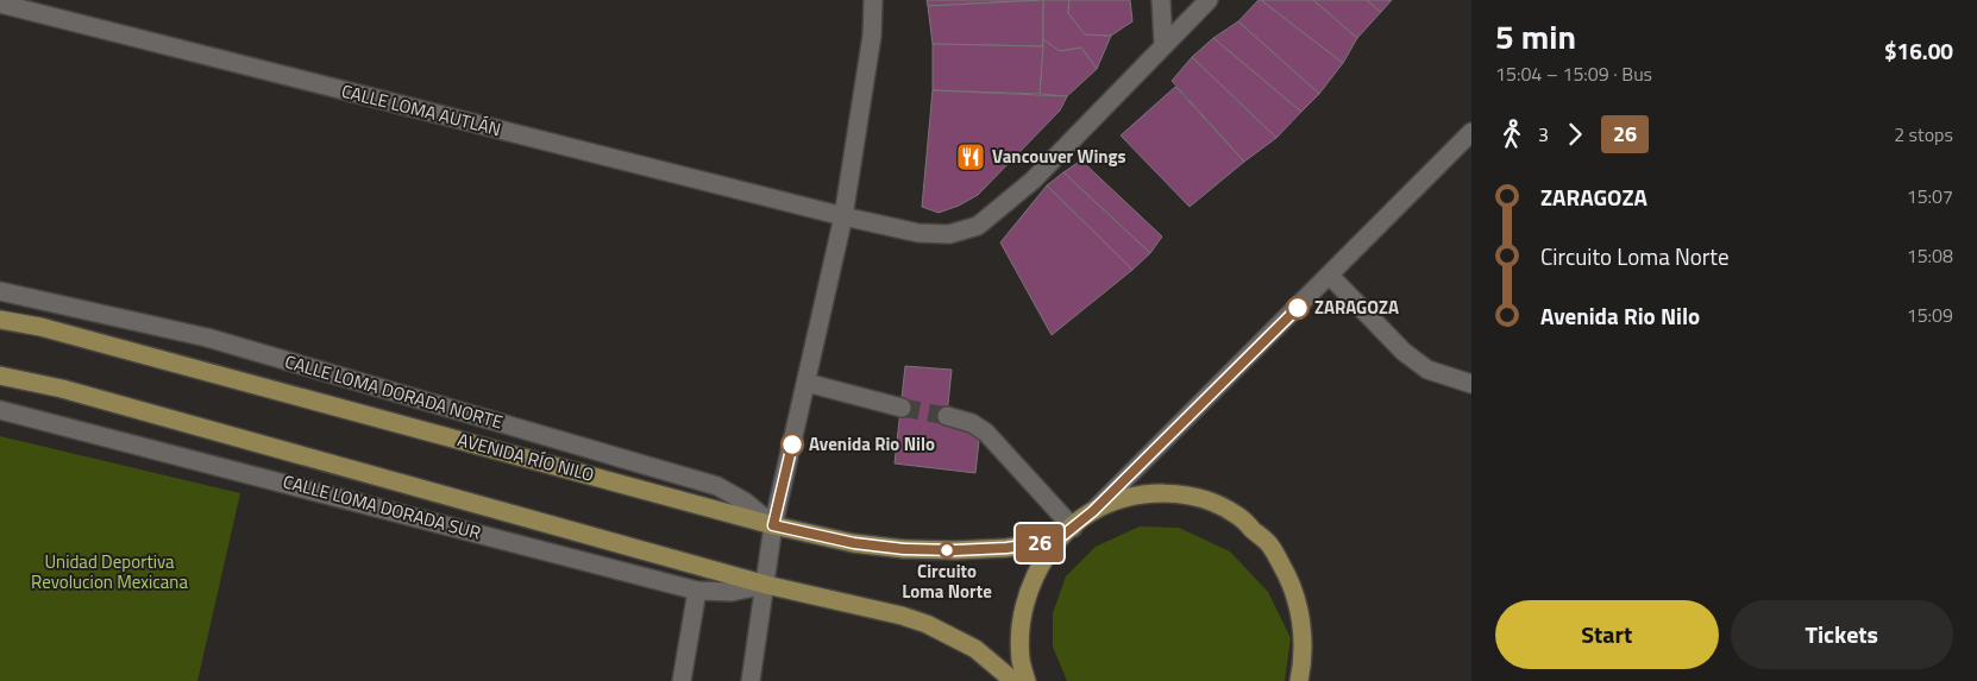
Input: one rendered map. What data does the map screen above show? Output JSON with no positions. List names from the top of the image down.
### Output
{
  "streets": {
    "main road": ["AVENIDA RÍO NILO"],
    "street": ["CALLE LOMA AUTLÁN", "CALLE LOMA DORADA NORTE", "CALLE LOMA DORADA SUR"]
  },
  "crossings": [
    ["CALLE LOMA DORADA NORTE", "AVENIDA RÍO NILO"]
  ],
  "parks": ["Unidad Deportiva Revolucion Mexicana"],
  "places": {
    "restaurant": ["Vancouver Wings"],
    "other": ["ZARAGOZA", "Avenida Rio Nilo", "Circuito Loma Norte"]
  },
  "lines": ["bus line 26"],
  "page": {
    "on_map": "26",
    "heading": ["5 min", "15:04 – 15:09 · Bus", "$16.00"],
    "legs": ["3", "26", "2 stops"],
    "list": [
      {
        "name": "ZARAGOZA",
        "value": "15:07"
      },
      {
        "name": "Circuito Loma Norte",
        "value": "15:08"
      },
      {
        "name": "Avenida Rio Nilo",
        "value": "15:09"
      }
    ],
    "buttons": ["Start", "Tickets"]
  }
}
